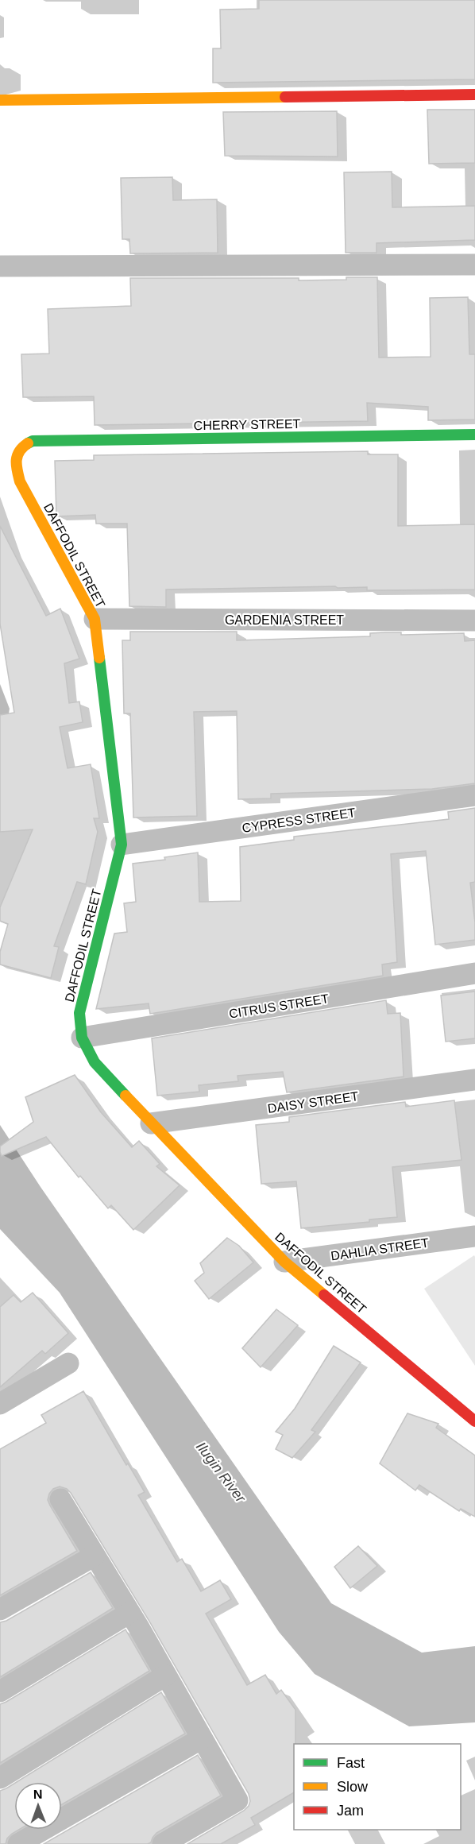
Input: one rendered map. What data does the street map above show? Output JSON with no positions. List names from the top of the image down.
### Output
{
  "streets": {
    "street": [
      "CHERRY STREET",
      "DAFFODIL STREET",
      "GARDENIA STREET",
      "CYPRESS STREET",
      "CITRUS STREET",
      "DAISY STREET",
      "DAHLIA STREET"
    ]
  },
  "crossings": [
    ["CHERRY STREET", "DAFFODIL STREET"],
    ["DAFFODIL STREET", "GARDENIA STREET"],
    ["DAFFODIL STREET", "CYPRESS STREET"],
    ["DAFFODIL STREET", "CITRUS STREET"],
    ["DAFFODIL STREET", "DAISY STREET"],
    ["DAFFODIL STREET", "DAHLIA STREET"]
  ],
  "water": ["Ilugin River"],
  "legend": ["Fast", "Slow", "Jam"],
  "north": "top"
}
